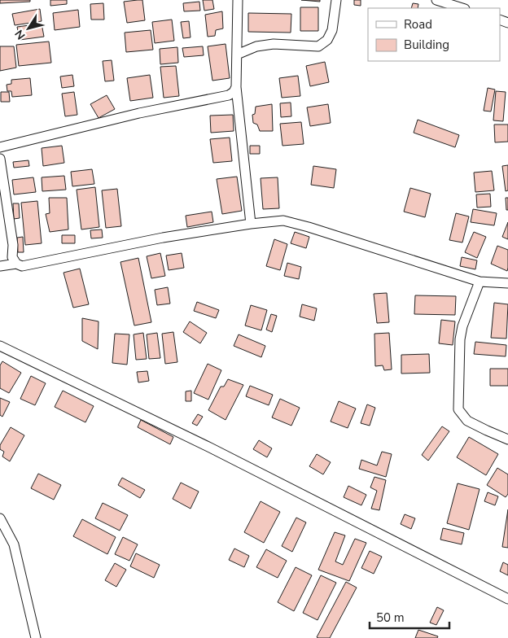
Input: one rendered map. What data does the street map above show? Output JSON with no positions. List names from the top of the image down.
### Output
{
  "legend": ["Road", "Building"],
  "scale_bar": "50 m",
  "north": "bottom left"
}
